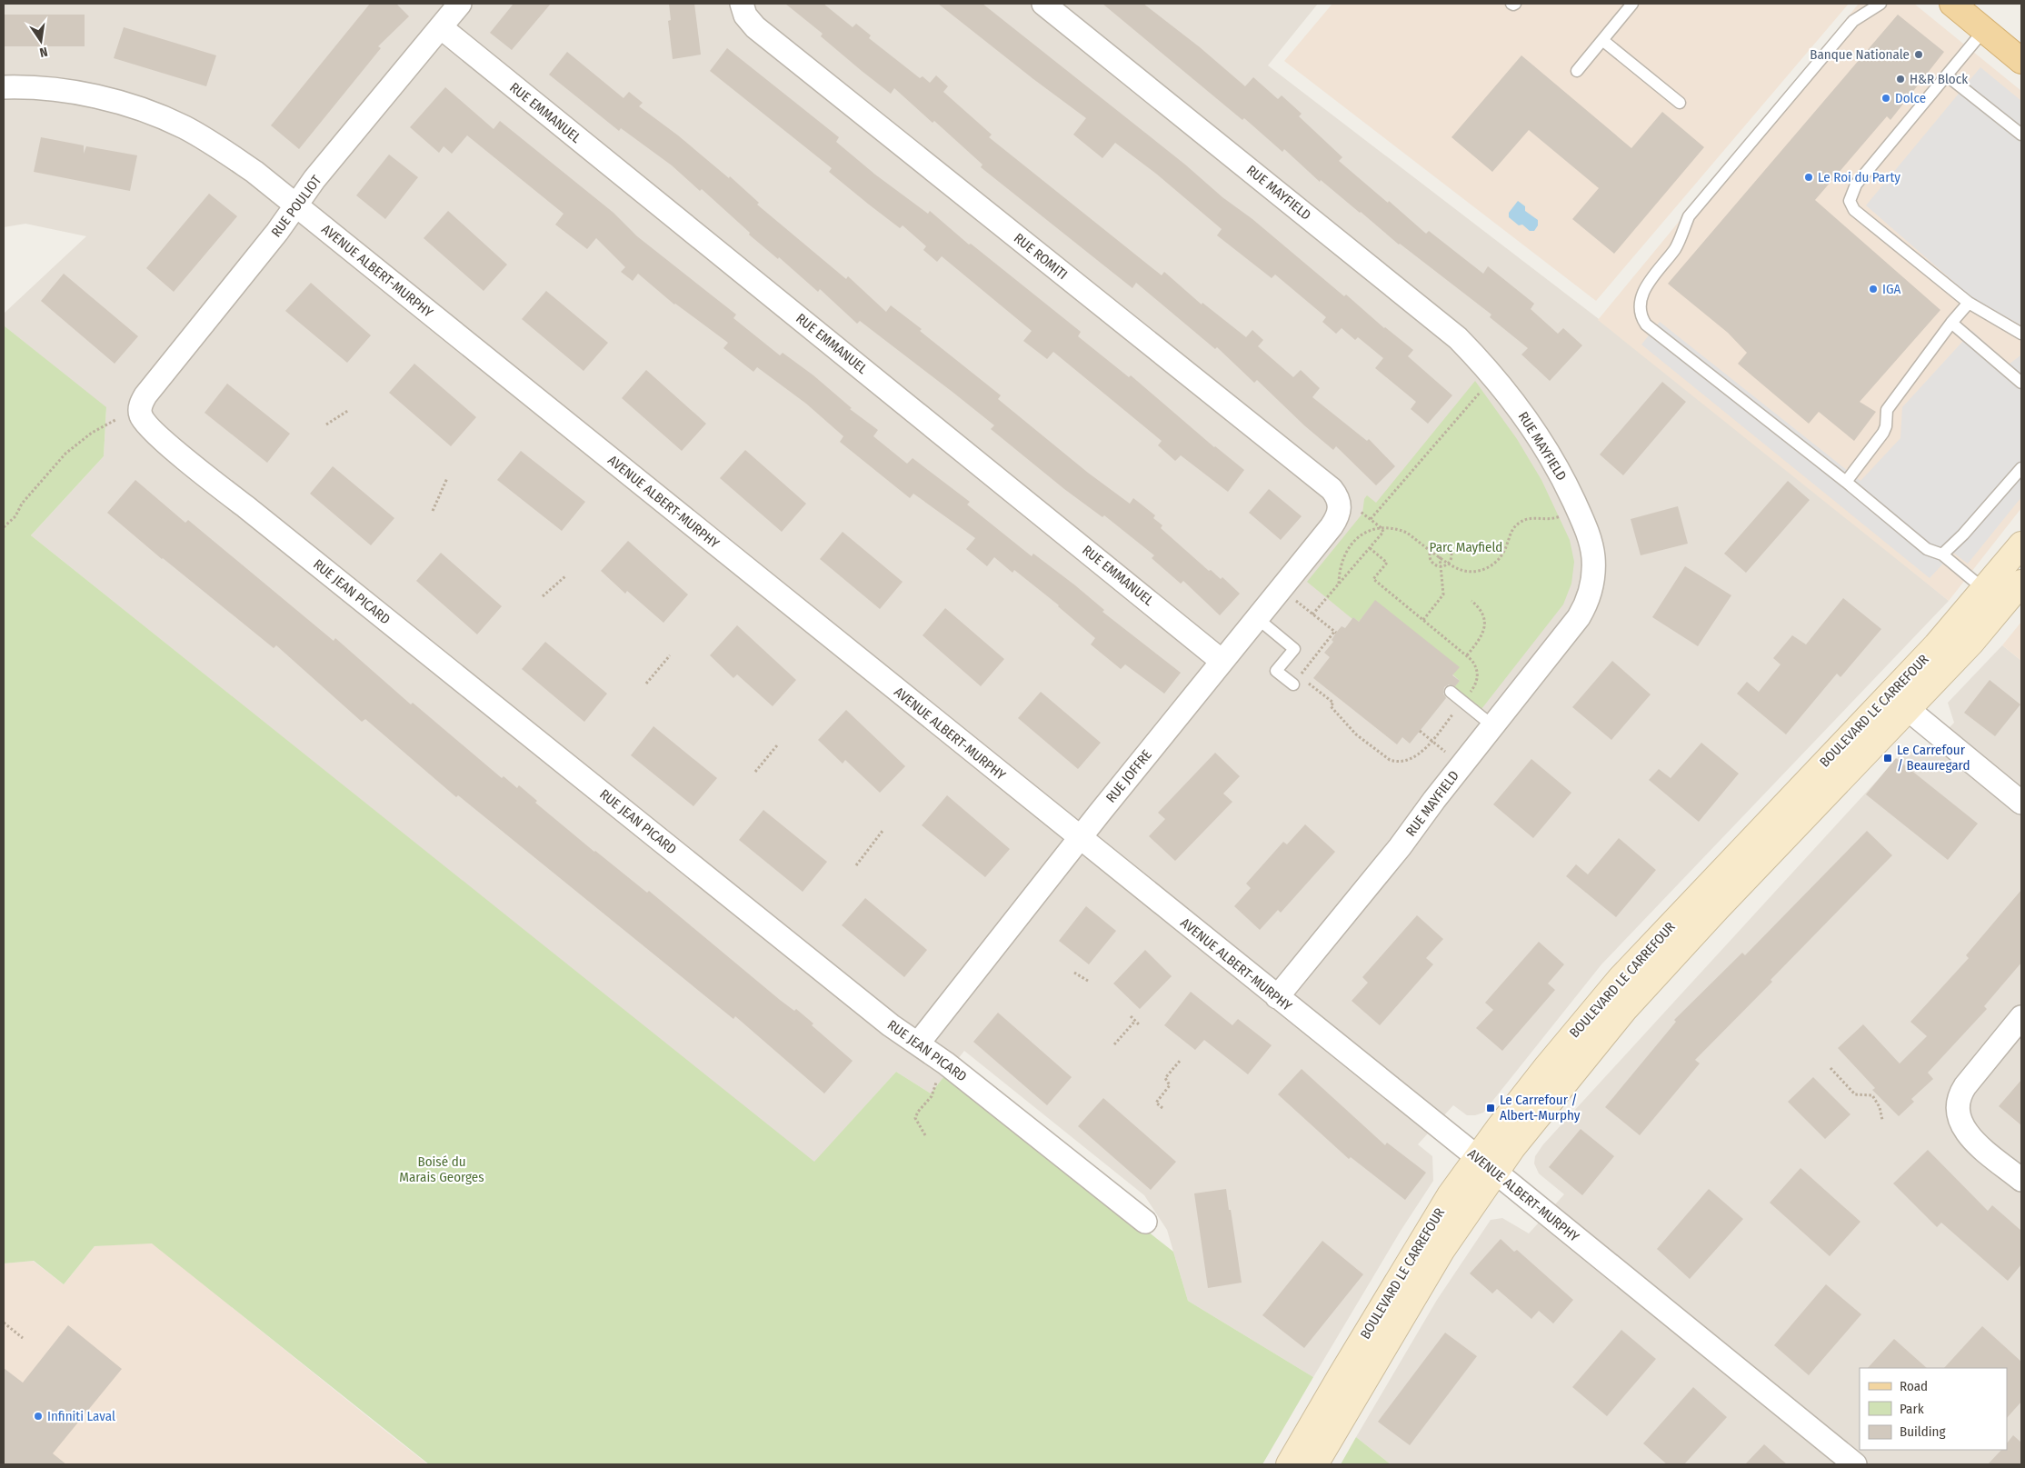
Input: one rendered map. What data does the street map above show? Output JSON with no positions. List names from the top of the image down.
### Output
{
  "streets": {
    "street": [
      "RUE EMMANUEL",
      "RUE MAYFIELD",
      "RUE POULIOT",
      "RUE ROMITI",
      "AVENUE ALBERT-MURPHY",
      "RUE JEAN PICARD",
      "BOULEVARD LE CARREFOUR",
      "RUE JOFFRE"
    ]
  },
  "crossings": [
    ["RUE EMMANUEL", "RUE POULIOT"],
    ["RUE EMMANUEL", "RUE JOFFRE"],
    ["RUE MAYFIELD", "AVENUE ALBERT-MURPHY"],
    ["RUE POULIOT", "AVENUE ALBERT-MURPHY"],
    ["RUE POULIOT", "RUE JEAN PICARD"],
    ["RUE ROMITI", "RUE JOFFRE"],
    ["AVENUE ALBERT-MURPHY", "BOULEVARD LE CARREFOUR"],
    ["AVENUE ALBERT-MURPHY", "RUE JOFFRE"],
    ["RUE JEAN PICARD", "RUE JOFFRE"]
  ],
  "parks": ["Parc Mayfield", "Boisé du Marais Georges"],
  "places": {
    "other": [
      "Banque Nationale",
      "H&R Block",
      "Dolce",
      "Le Roi du Party",
      "IGA",
      "Infiniti Laval"
    ],
    "transit": ["Le Carrefour / Beauregard", "Le Carrefour / Albert-Murphy"]
  },
  "legend": ["Road", "Park", "Building"],
  "north": "bottom"
}
